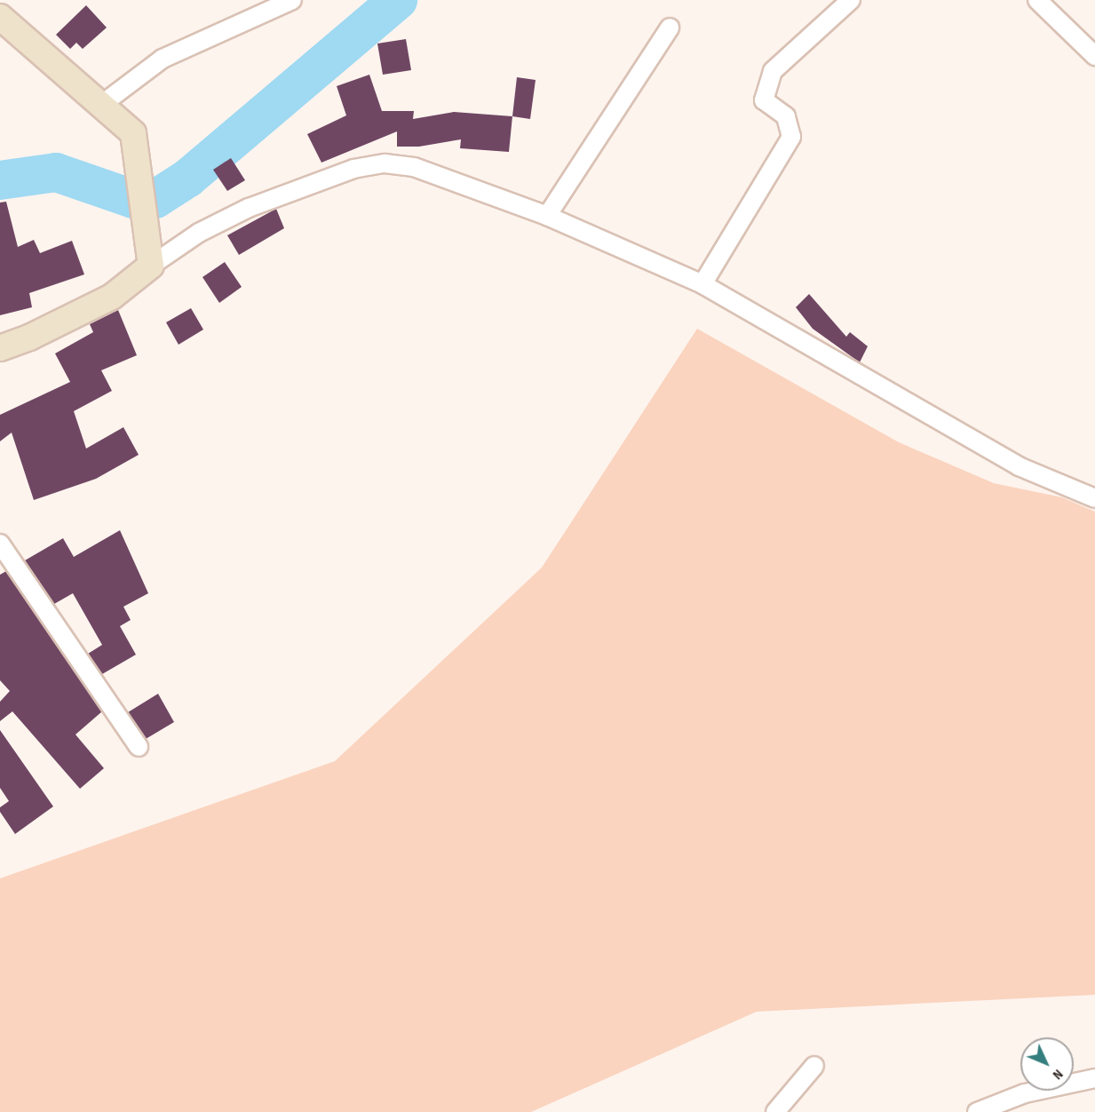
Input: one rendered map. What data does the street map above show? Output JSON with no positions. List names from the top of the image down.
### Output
{
  "north": "bottom right"
}
